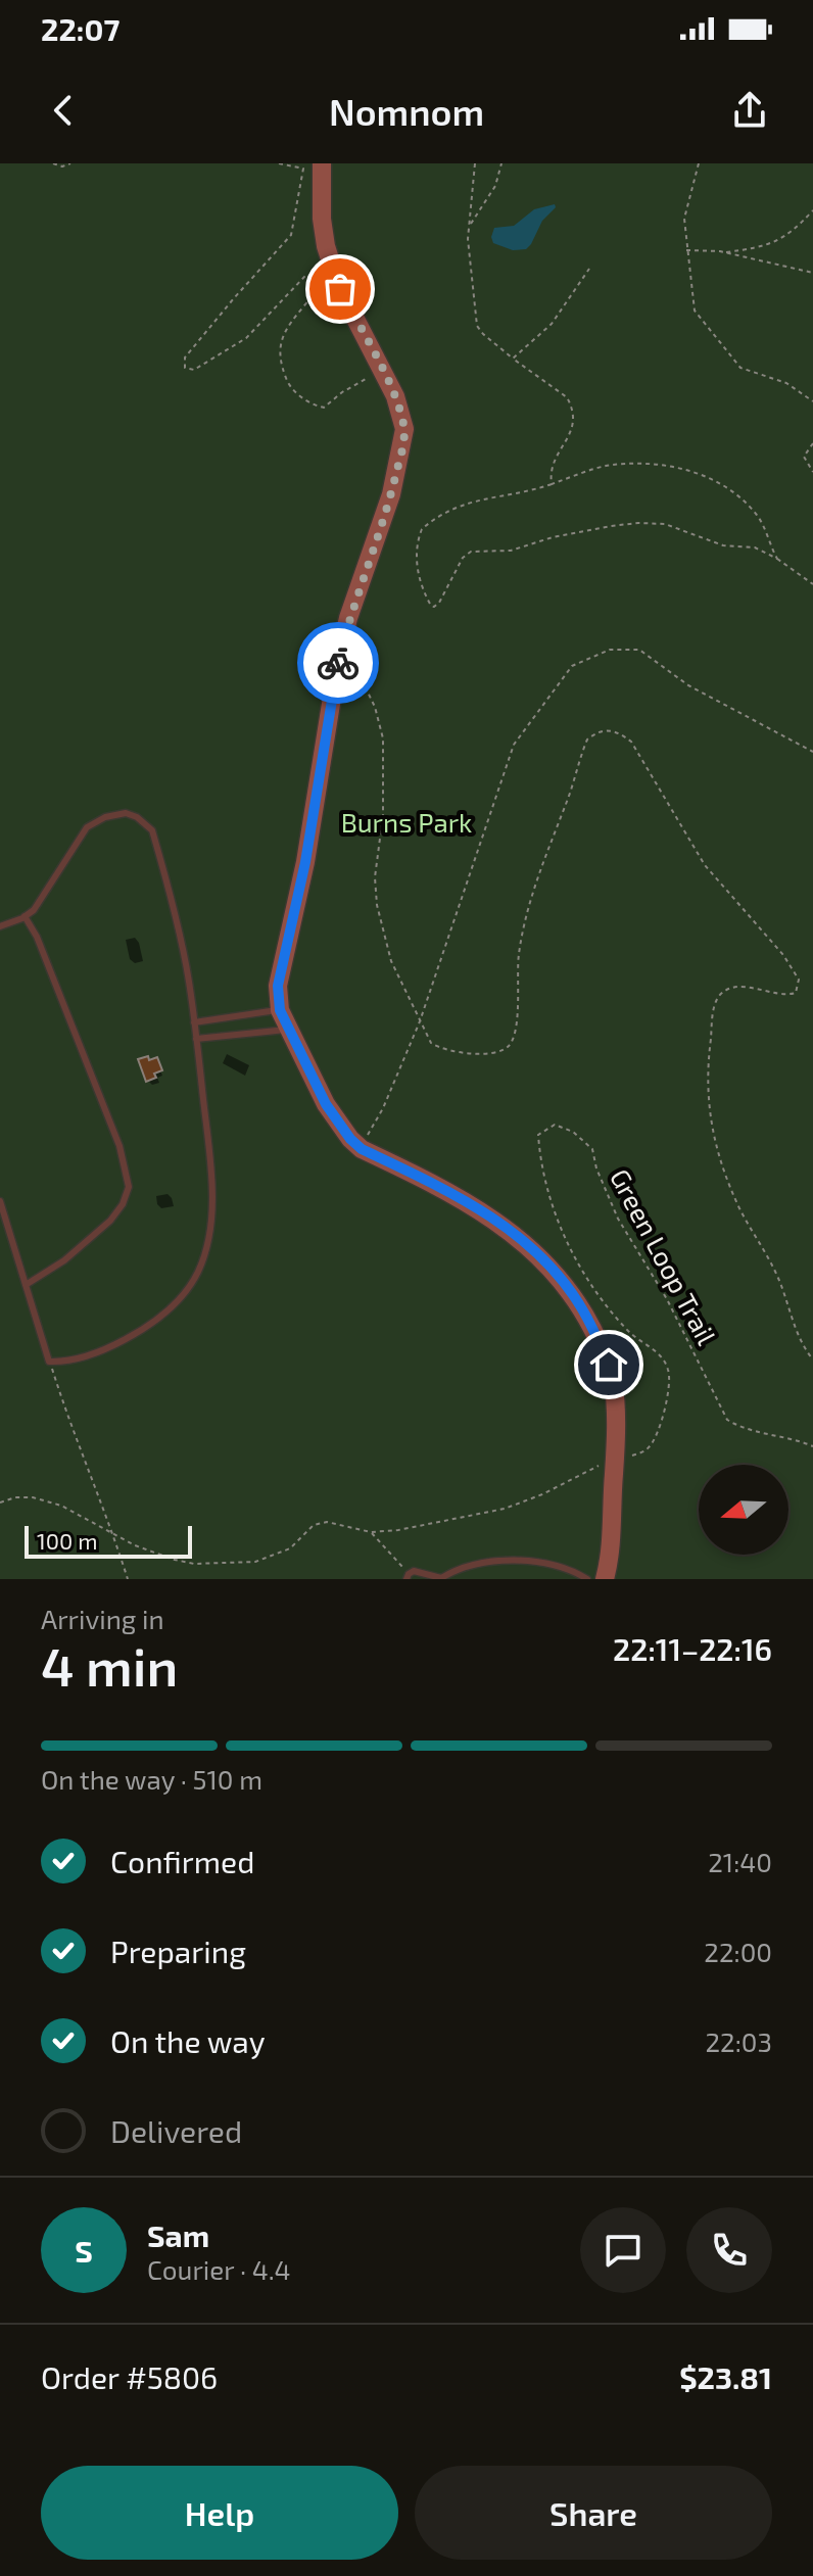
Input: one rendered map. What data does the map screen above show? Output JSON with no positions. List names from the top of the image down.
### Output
{
  "streets": {
    "path": ["Green Loop Trail"]
  },
  "parks": ["Burns Park"],
  "scale_bar": "100 m",
  "north": "left",
  "page": {
    "status": "22:07",
    "header": "Nomnom",
    "scale": "100 m",
    "heading": ["4 min", "Arriving in", "22:11–22:16"],
    "panel": [
      "Sam",
      "Courier · 4.4",
      "Order #5806",
      "$23.81"
    ],
    "bar": "On the way · 510 m",
    "list": [
      ["Confirmed", "21:40"],
      ["Preparing", "22:00"],
      ["On the way", "22:03"],
      "Delivered"
    ],
    "round": "S",
    "buttons": ["Help", "Share"]
  }
}
